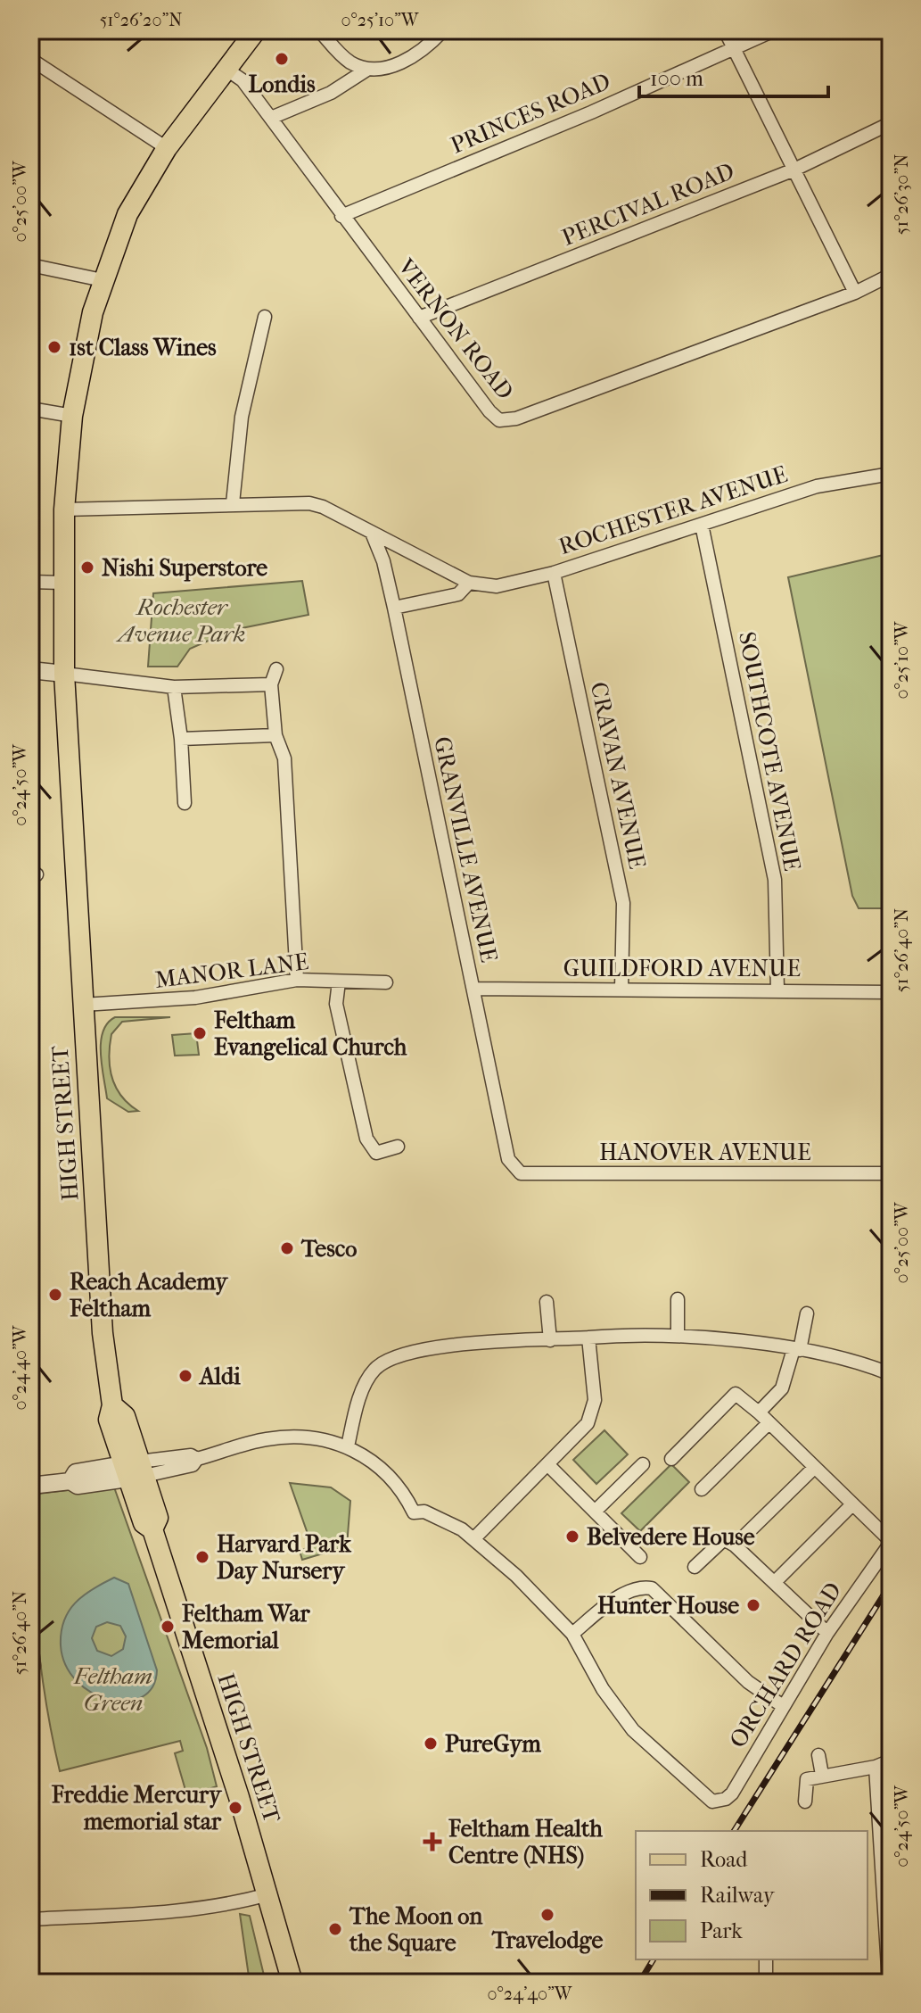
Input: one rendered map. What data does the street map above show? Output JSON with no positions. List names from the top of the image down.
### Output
{
  "streets": {
    "main road": ["HIGH STREET"],
    "street": [
      "PRINCES ROAD",
      "PERCIVAL ROAD",
      "VERNON ROAD",
      "ROCHESTER AVENUE",
      "SOUTHCOTE AVENUE",
      "CRAVAN AVENUE",
      "GRANVILLE AVENUE",
      "GUILDFORD AVENUE",
      "MANOR LANE",
      "HANOVER AVENUE",
      "ORCHARD ROAD"
    ]
  },
  "crossings": [
    ["PRINCES ROAD", "VERNON ROAD"],
    ["PERCIVAL ROAD", "VERNON ROAD"],
    ["VERNON ROAD", "HIGH STREET"],
    ["ROCHESTER AVENUE", "SOUTHCOTE AVENUE"],
    ["ROCHESTER AVENUE", "CRAVAN AVENUE"],
    ["ROCHESTER AVENUE", "GRANVILLE AVENUE"],
    ["ROCHESTER AVENUE", "HIGH STREET"],
    ["SOUTHCOTE AVENUE", "GUILDFORD AVENUE"],
    ["CRAVAN AVENUE", "GUILDFORD AVENUE"],
    ["GRANVILLE AVENUE", "GUILDFORD AVENUE"],
    ["GRANVILLE AVENUE", "HANOVER AVENUE"],
    ["MANOR LANE", "HIGH STREET"]
  ],
  "parks": ["Rochester Avenue Park", "Feltham Green"],
  "places": {
    "other": [
      "Londis",
      "1st Class Wines",
      "Nishi Superstore",
      "Feltham Evangelical Church",
      "Tesco",
      "Reach Academy Feltham",
      "Aldi",
      "Belvedere House",
      "Harvard Park Day Nursery",
      "Hunter House",
      "Feltham War Memorial",
      "PureGym",
      "Freddie Mercury memorial star",
      "Travelodge",
      "The Moon on the Square"
    ],
    "health": ["Feltham Health Centre (NHS)"]
  },
  "legend": ["Road", "Railway", "Park"],
  "scale_bar": "100 m",
  "coordinates": [
    "51°26'20\"N",
    "0°25'10\"W",
    "51°26'30\"N",
    "0°25'00\"W",
    "0°24'50\"W",
    "51°26'40\"N",
    "0°24'40\"W"
  ]
}
